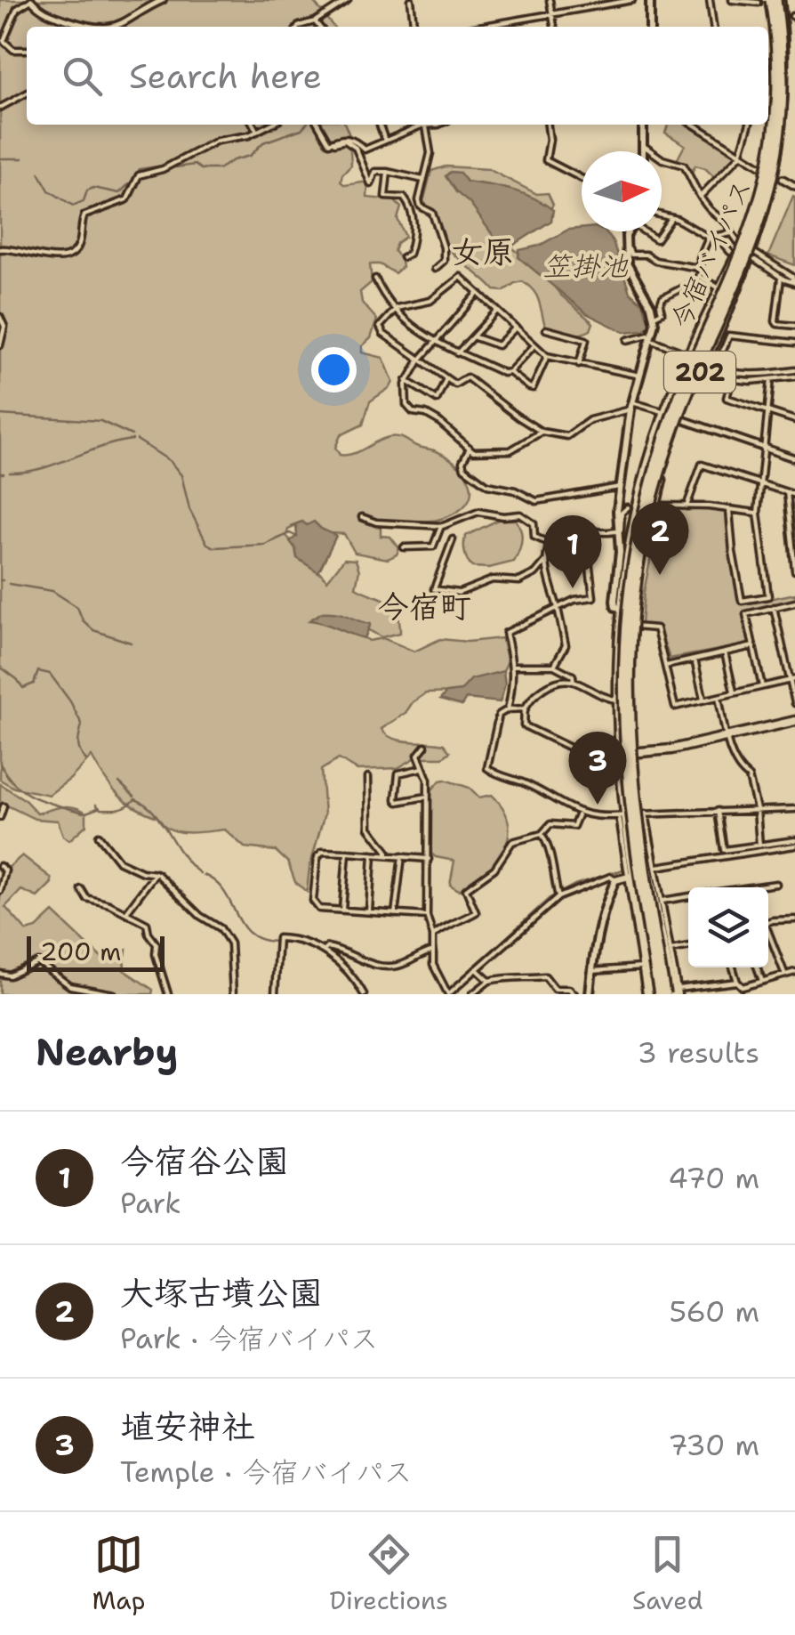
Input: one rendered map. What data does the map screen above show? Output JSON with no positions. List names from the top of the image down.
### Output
{
  "streets": {
    "highway": ["今宿バイパス", "202"]
  },
  "districts": ["女原", "今宿町"],
  "water": ["笠掛池"],
  "scale_bar": "200 m",
  "north": "right",
  "page": {
    "search": "Search here",
    "pins": ["2", "1", "3"],
    "scale": "200 m",
    "heading": ["Nearby", "3 results"],
    "list": [
      {
        "mark": "1",
        "name": "今宿谷公園",
        "note": "Park",
        "value": "470 m"
      },
      {
        "mark": "2",
        "name": "大塚古墳公園",
        "note": "Park · 今宿バイパス",
        "value": "560 m"
      },
      {
        "mark": "3",
        "name": "埴安神社",
        "note": "Temple · 今宿バイパス",
        "value": "730 m"
      }
    ],
    "nav": ["Map", "Directions", "Saved"]
  }
}
